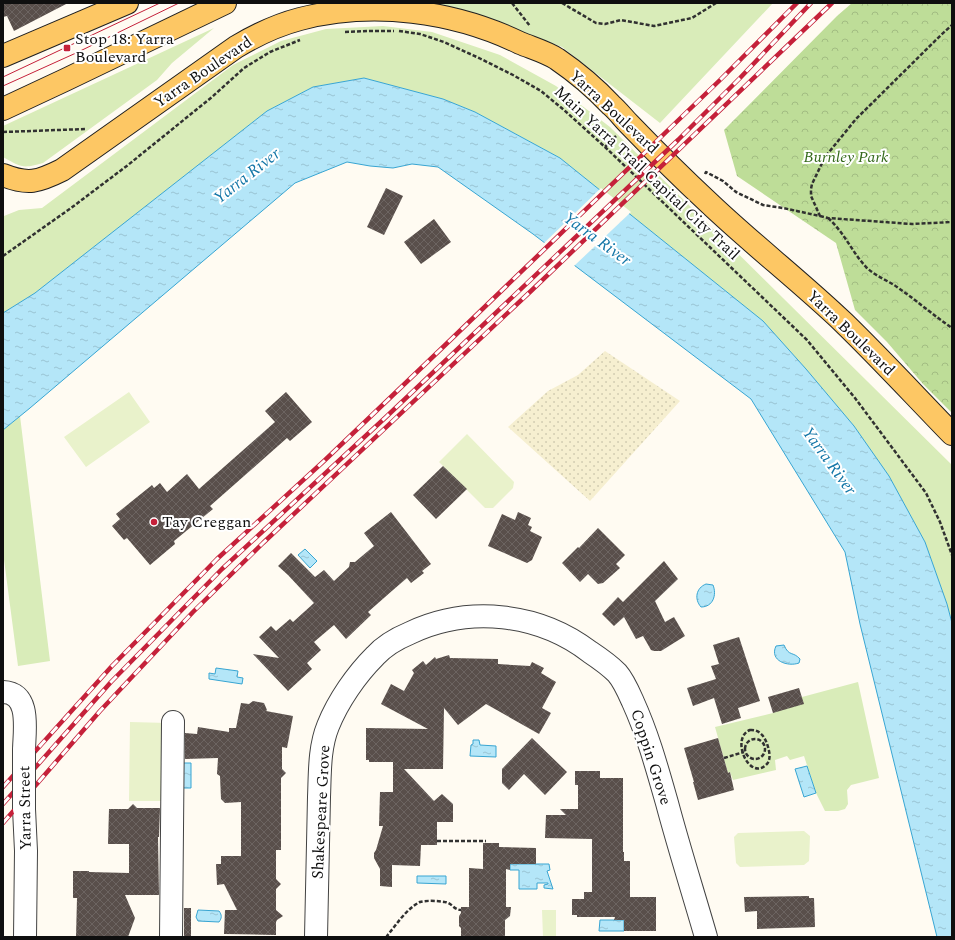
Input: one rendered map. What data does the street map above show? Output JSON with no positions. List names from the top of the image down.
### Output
{
  "streets": {
    "main road": ["Yarra Boulevard"],
    "street": ["Coppin Grove", "Yarra Street", "Shakespeare Grove"],
    "path": ["Main Yarra Trail Capital City Trail"]
  },
  "crossings": [
    ["Coppin Grove", "Shakespeare Grove"]
  ],
  "water": ["Yarra River"],
  "parks": ["Burnley Park"],
  "places": {
    "transit": ["Stop 18: Yarra Boulevard"],
    "other": ["Tay Creggan"]
  }
}
